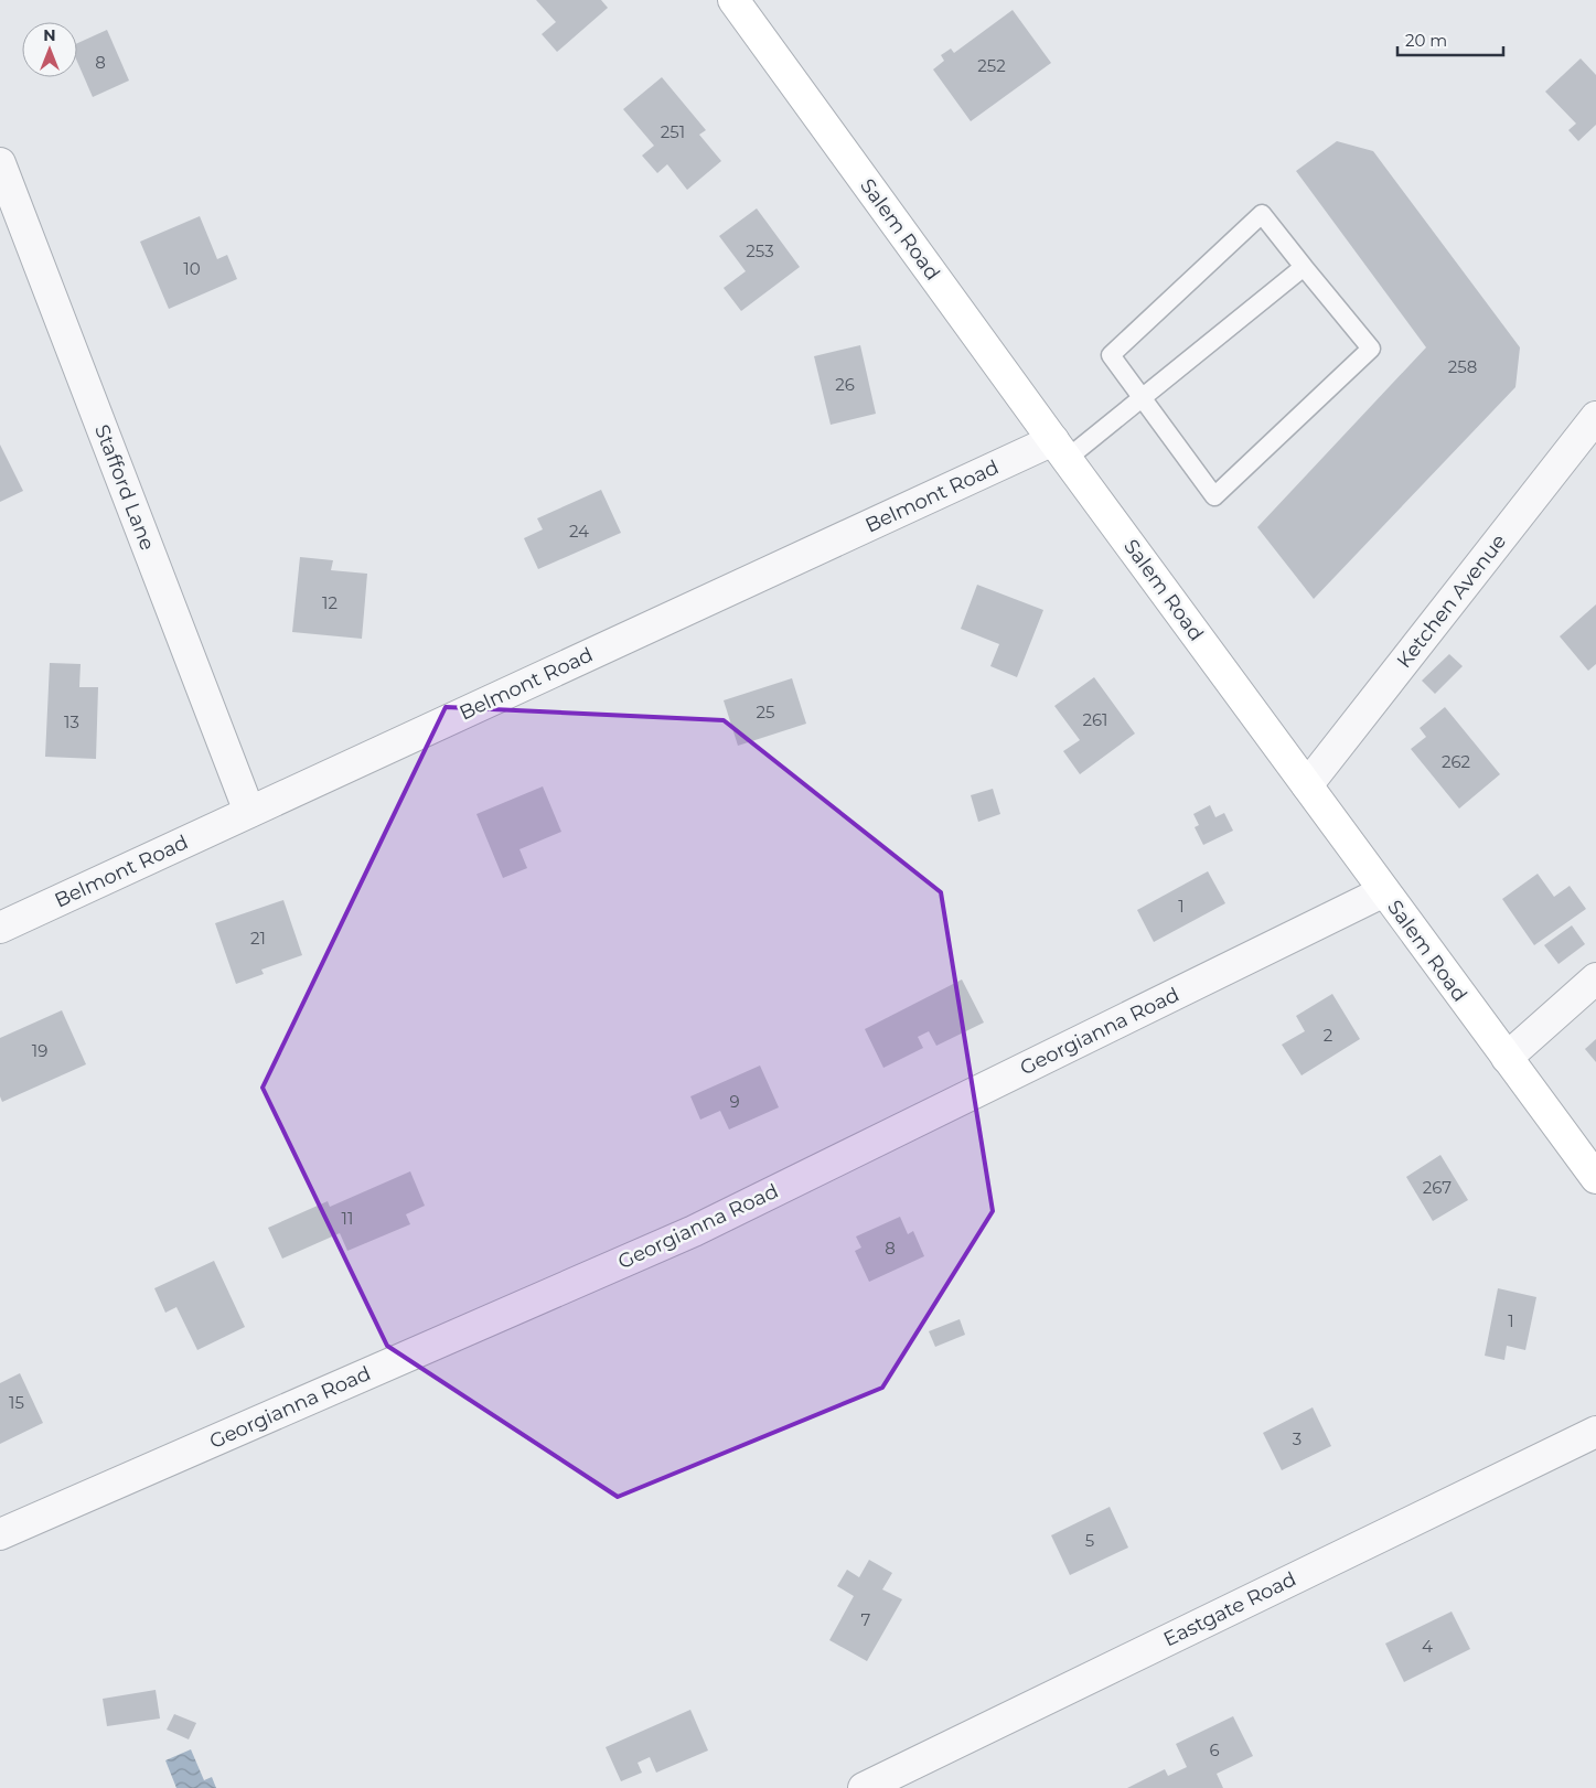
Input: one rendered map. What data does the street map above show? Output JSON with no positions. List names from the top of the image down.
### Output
{
  "streets": {
    "main road": ["Salem Road"],
    "street": [
      "Stafford Lane",
      "Belmont Road",
      "Ketchen Avenue",
      "Georgianna Road",
      "Eastgate Road"
    ]
  },
  "crossings": [
    ["Salem Road", "Belmont Road"],
    ["Salem Road", "Ketchen Avenue"],
    ["Salem Road", "Georgianna Road"],
    ["Stafford Lane", "Belmont Road"]
  ],
  "house_numbers": [
    "8",
    "252",
    "251",
    "253",
    "10",
    "258",
    "26",
    "24",
    "12",
    "25",
    "261",
    "13",
    "262",
    "1",
    "21",
    "2",
    "19",
    "9",
    "267",
    "11",
    "8",
    "1",
    "15",
    "3",
    "5",
    "7",
    "4",
    "6"
  ],
  "scale_bar": "20 m",
  "north": "top"
}
